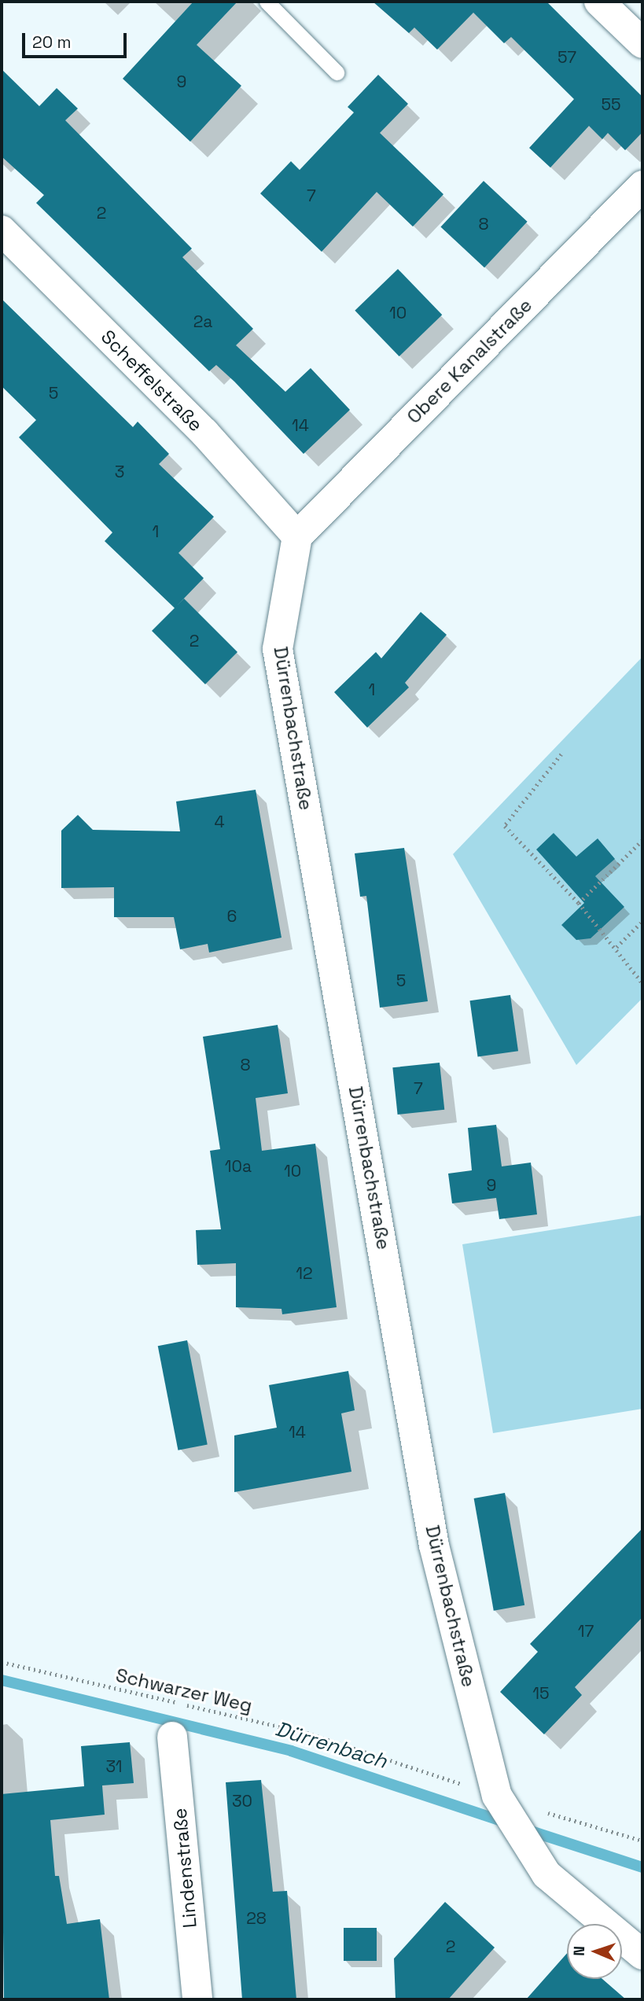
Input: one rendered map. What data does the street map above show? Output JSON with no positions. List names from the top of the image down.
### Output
{
  "streets": {
    "street": [
      "Obere Kanalstraße",
      "Scheffelstraße",
      "Dürrenbachstraße",
      "Lindenstraße"
    ],
    "path": ["Schwarzer Weg"]
  },
  "crossings": [
    ["Obere Kanalstraße", "Scheffelstraße"],
    ["Obere Kanalstraße", "Dürrenbachstraße"],
    ["Scheffelstraße", "Dürrenbachstraße"],
    ["Dürrenbachstraße", "Schwarzer Weg"]
  ],
  "water": ["Dürrenbach"],
  "house_numbers": [
    "57",
    "9",
    "55",
    "7",
    "2",
    "8",
    "10",
    "2a",
    "5",
    "14",
    "3",
    "1",
    "2",
    "1",
    "4",
    "6",
    "5",
    "8",
    "7",
    "10a",
    "10",
    "9",
    "12",
    "14",
    "17",
    "15",
    "31",
    "30",
    "28",
    "2"
  ],
  "scale_bar": "20 m",
  "north": "left"
}
